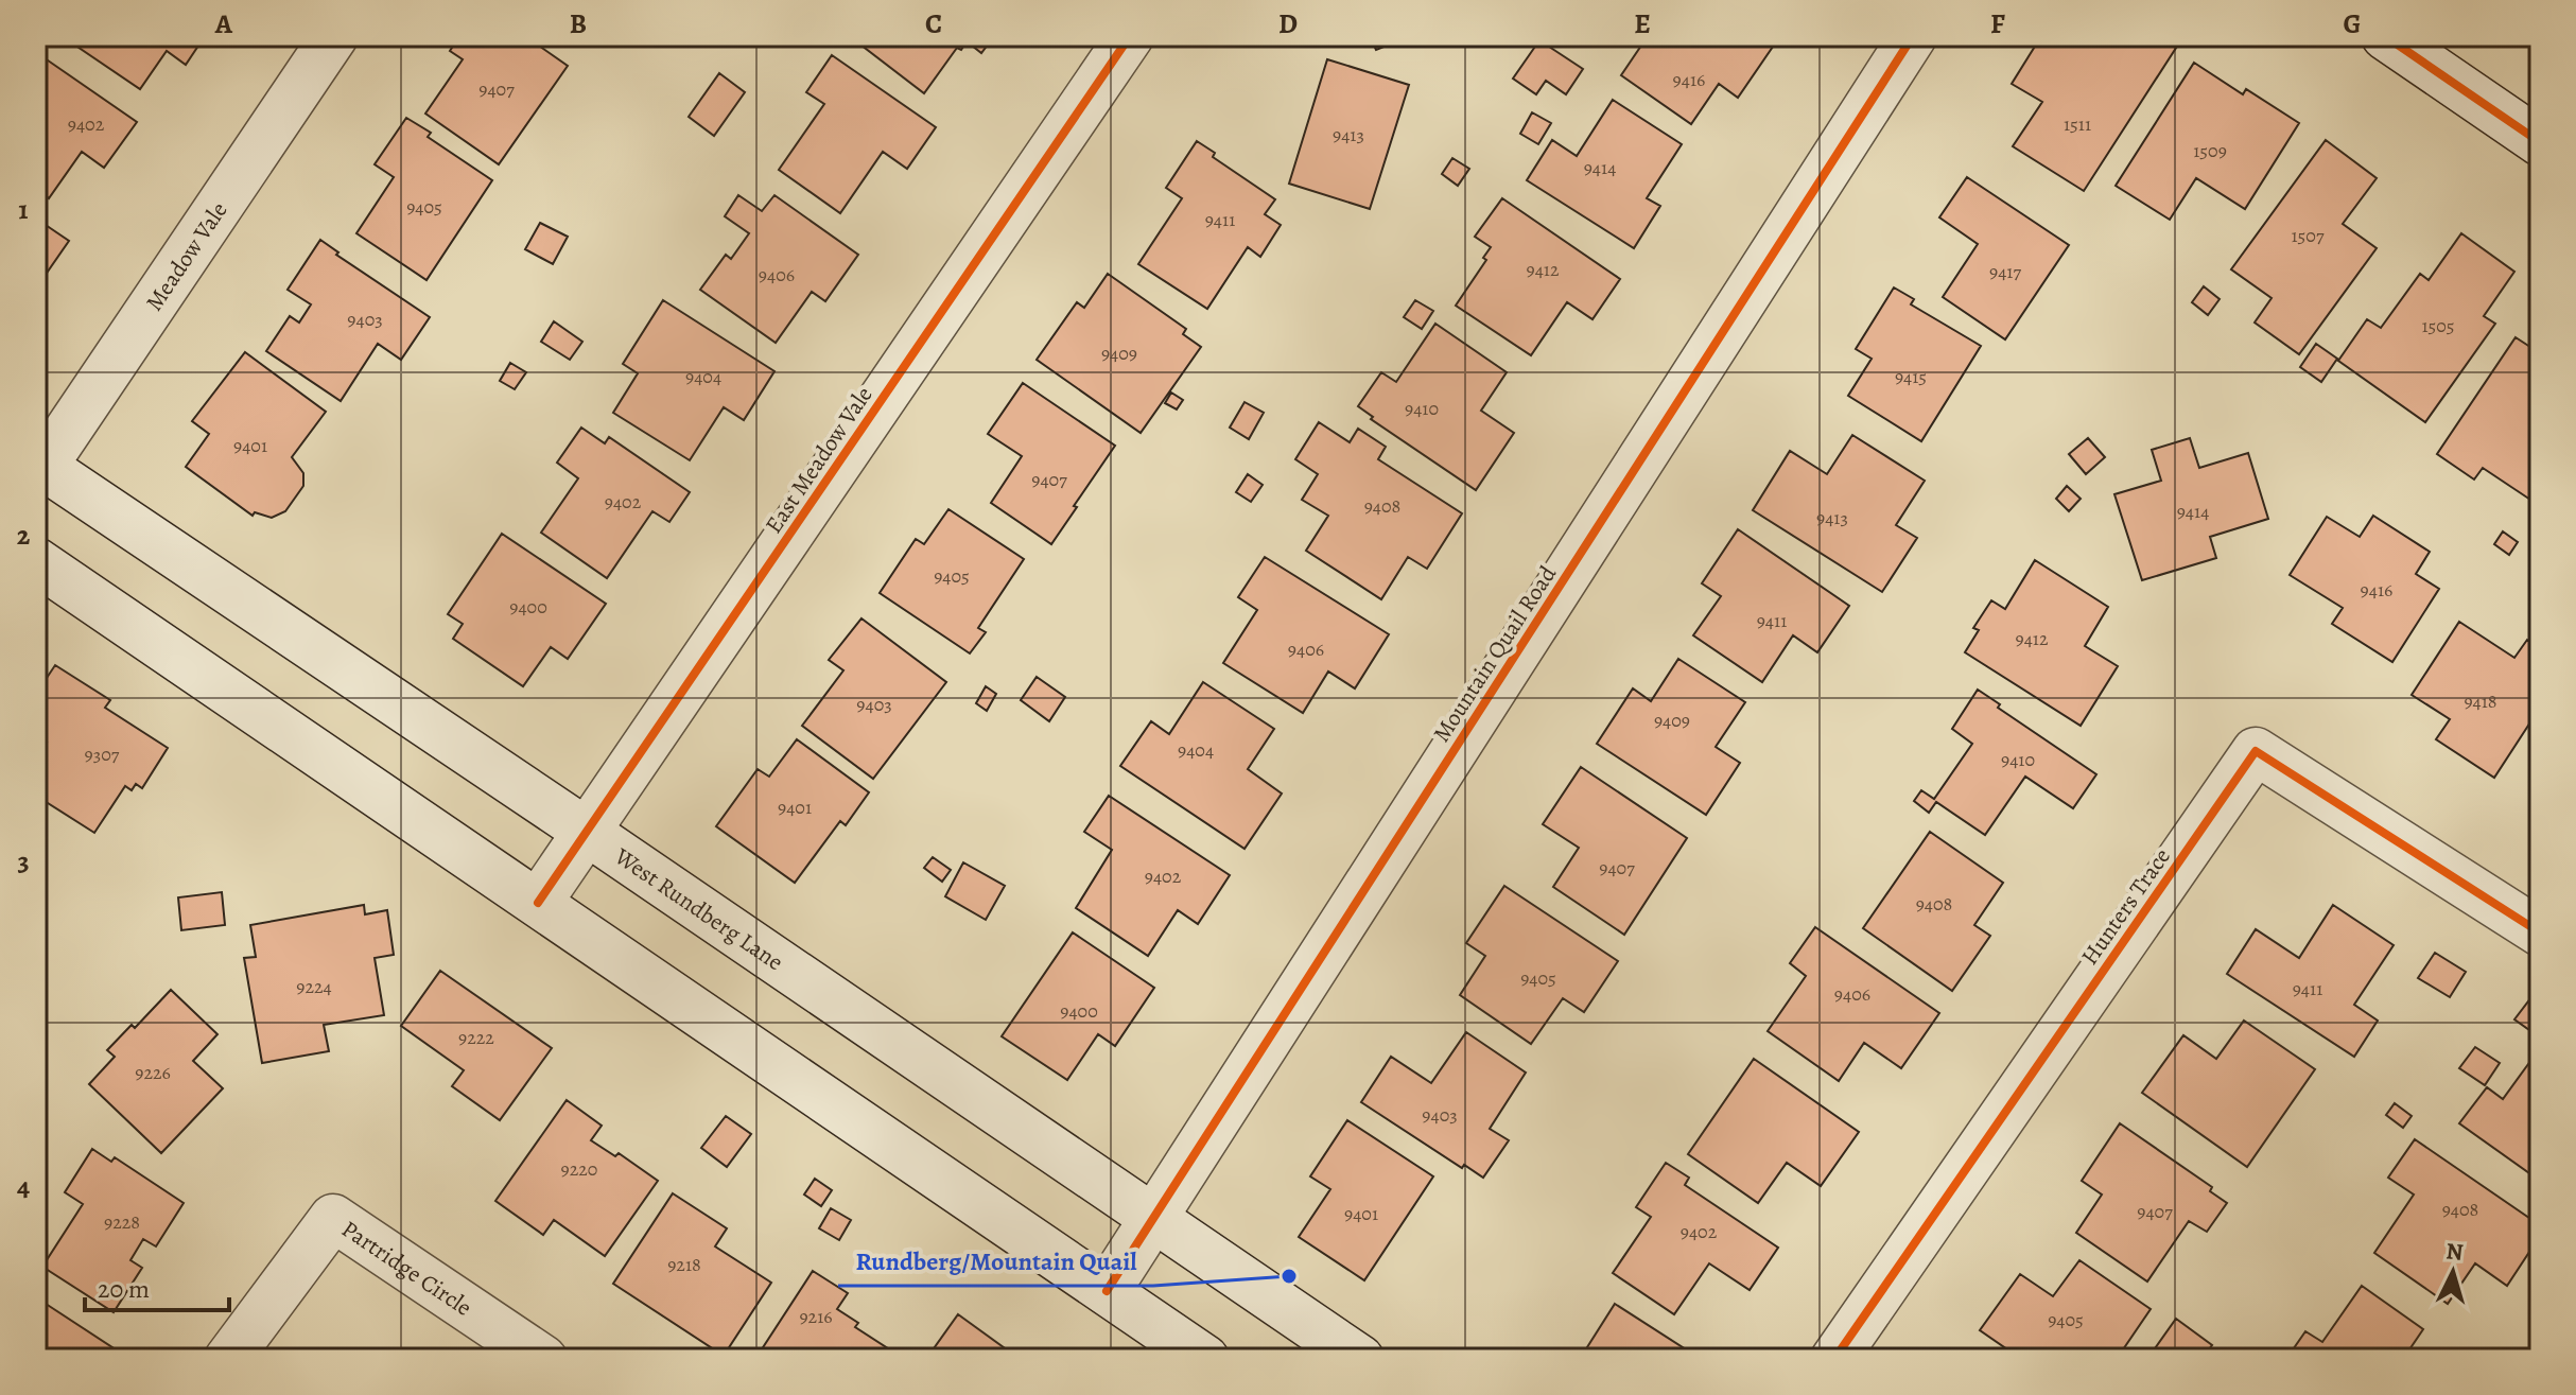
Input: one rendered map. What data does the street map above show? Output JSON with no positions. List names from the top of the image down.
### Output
{
  "streets": {
    "street": [
      "Meadow Vale",
      "East Meadow Vale",
      "Mountain Quail Road",
      "Hunters Trace",
      "West Rundberg Lane",
      "Partridge Circle"
    ]
  },
  "crossings": [
    ["Meadow Vale", "West Rundberg Lane"],
    ["East Meadow Vale", "West Rundberg Lane"],
    ["Mountain Quail Road", "West Rundberg Lane"]
  ],
  "places": ["Rundberg/Mountain Quail"],
  "house_numbers": [
    "9416",
    "9407",
    "9402",
    "1511",
    "9413",
    "1509",
    "9414",
    "9405",
    "9411",
    "1507",
    "9412",
    "9417",
    "9406",
    "9403",
    "1505",
    "9409",
    "9404",
    "9415",
    "9410",
    "9401",
    "9407",
    "9402",
    "9408",
    "9414",
    "9413",
    "9405",
    "9416",
    "9400",
    "9411",
    "9412",
    "9406",
    "9418",
    "9403",
    "9409",
    "9404",
    "9307",
    "9410",
    "9401",
    "9407",
    "9402",
    "9408",
    "9405",
    "9224",
    "9411",
    "9406",
    "9400",
    "9222",
    "9226",
    "9403",
    "9220",
    "9408",
    "9407",
    "9401",
    "9228",
    "9402",
    "9218",
    "9216",
    "9405"
  ],
  "scale_bar": "20 m",
  "north": "top",
  "grid": {
    "columns": [
      "A",
      "B",
      "C",
      "D",
      "E",
      "F",
      "G"
    ],
    "rows": [
      "1",
      "2",
      "3",
      "4"
    ]
  }
}
